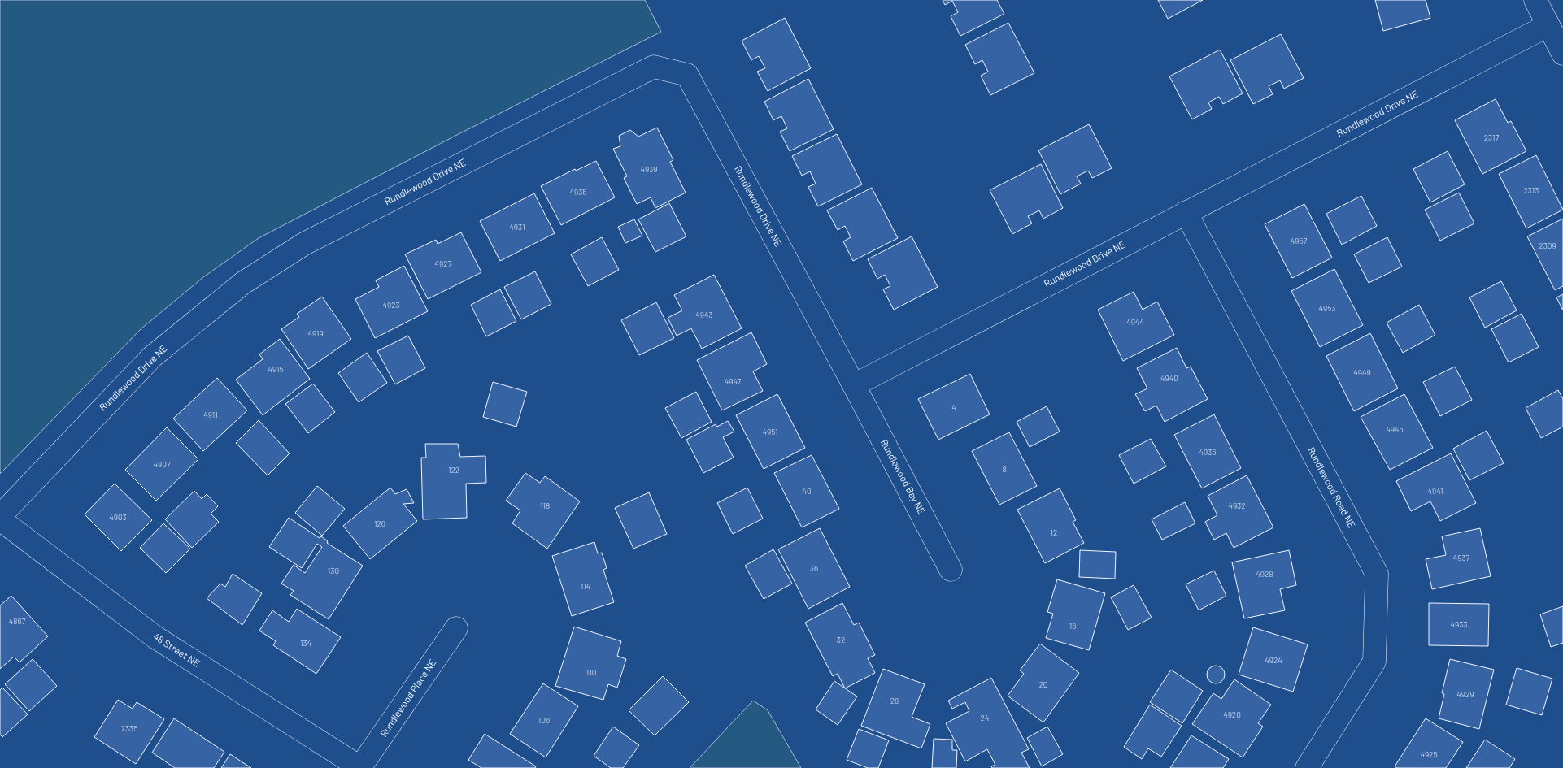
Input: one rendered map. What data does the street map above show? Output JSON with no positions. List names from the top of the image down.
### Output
{
  "streets": {
    "street": [
      "Rundlewood Drive NE",
      "Rundlewood Bay NE",
      "Rundlewood Road NE",
      "48 Street NE",
      "Rundlewood Place NE"
    ]
  },
  "crossings": [
    ["Rundlewood Drive NE", "Rundlewood Bay NE"],
    ["Rundlewood Drive NE", "Rundlewood Road NE"],
    ["48 Street NE", "Rundlewood Place NE"]
  ],
  "house_numbers": [
    "2317",
    "4939",
    "2313",
    "4935",
    "4931",
    "4957",
    "2309",
    "4927",
    "4923",
    "4953",
    "4943",
    "4944",
    "4919",
    "4915",
    "4949",
    "4940",
    "4947",
    "4",
    "4911",
    "4945",
    "4951",
    "4936",
    "4907",
    "8",
    "122",
    "40",
    "4941",
    "118",
    "4932",
    "4903",
    "126",
    "12",
    "4937",
    "36",
    "130",
    "4928",
    "114",
    "4867",
    "4933",
    "16",
    "32",
    "134",
    "4924",
    "110",
    "20",
    "4929",
    "28",
    "4920",
    "24",
    "106",
    "2335",
    "4925"
  ]
}
